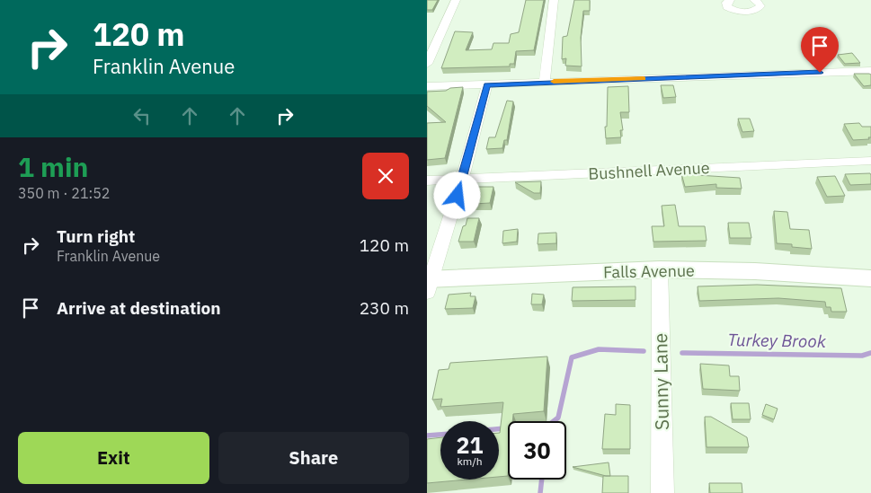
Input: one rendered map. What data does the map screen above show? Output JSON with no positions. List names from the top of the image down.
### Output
{
  "streets": {
    "main road": ["Falls Avenue"],
    "street": ["Bushnell Avenue", "Sunny Lane"]
  },
  "crossings": [
    ["Falls Avenue", "Sunny Lane"]
  ],
  "water": ["Turkey Brook"],
  "page": {
    "turn": ["120 m", "Franklin Avenue"],
    "heading": ["1 min", "350 m · 21:52"],
    "list": [
      {
        "name": "Turn right",
        "note": "Franklin Avenue",
        "value": "120 m"
      },
      {
        "name": "Arrive at destination",
        "value": "230 m"
      }
    ],
    "speed": "21 km/h",
    "limit": "30",
    "buttons": ["Exit", "Share"]
  }
}
